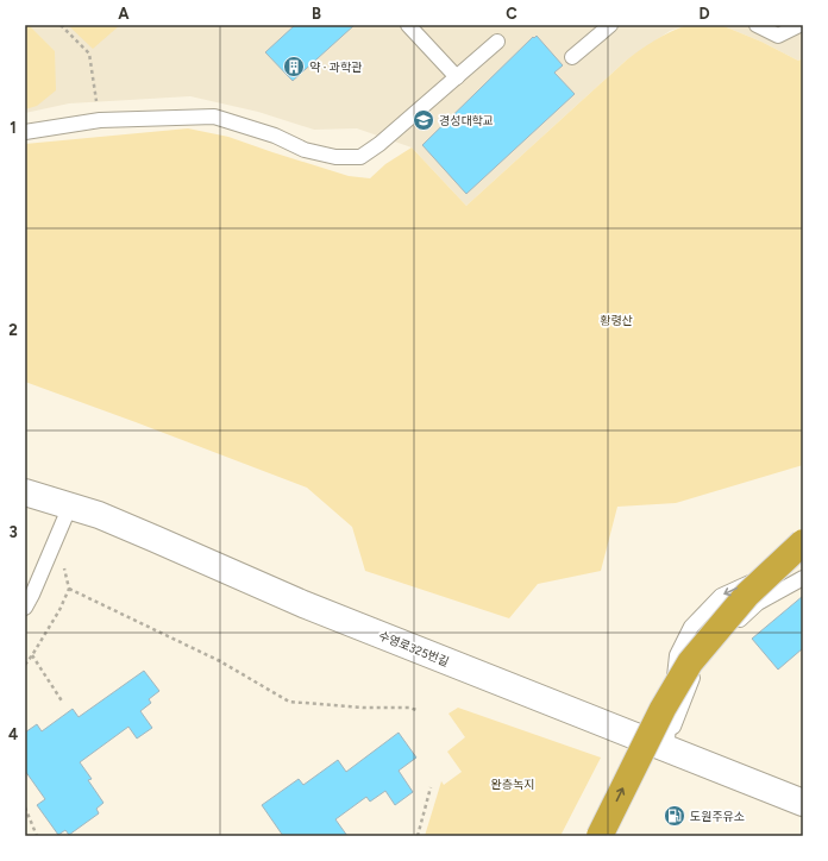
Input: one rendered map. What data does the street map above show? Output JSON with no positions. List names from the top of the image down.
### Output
{
  "streets": {
    "street": ["수영로325번길"]
  },
  "parks": ["황령산", "완층녹지"],
  "places": {
    "building": ["약 · 과학관"],
    "school or university": ["경성대학교"],
    "fuel station": ["도원주유소"]
  },
  "grid": {
    "columns": [
      "A",
      "B",
      "C",
      "D"
    ],
    "rows": [
      "1",
      "2",
      "3",
      "4"
    ]
  }
}
